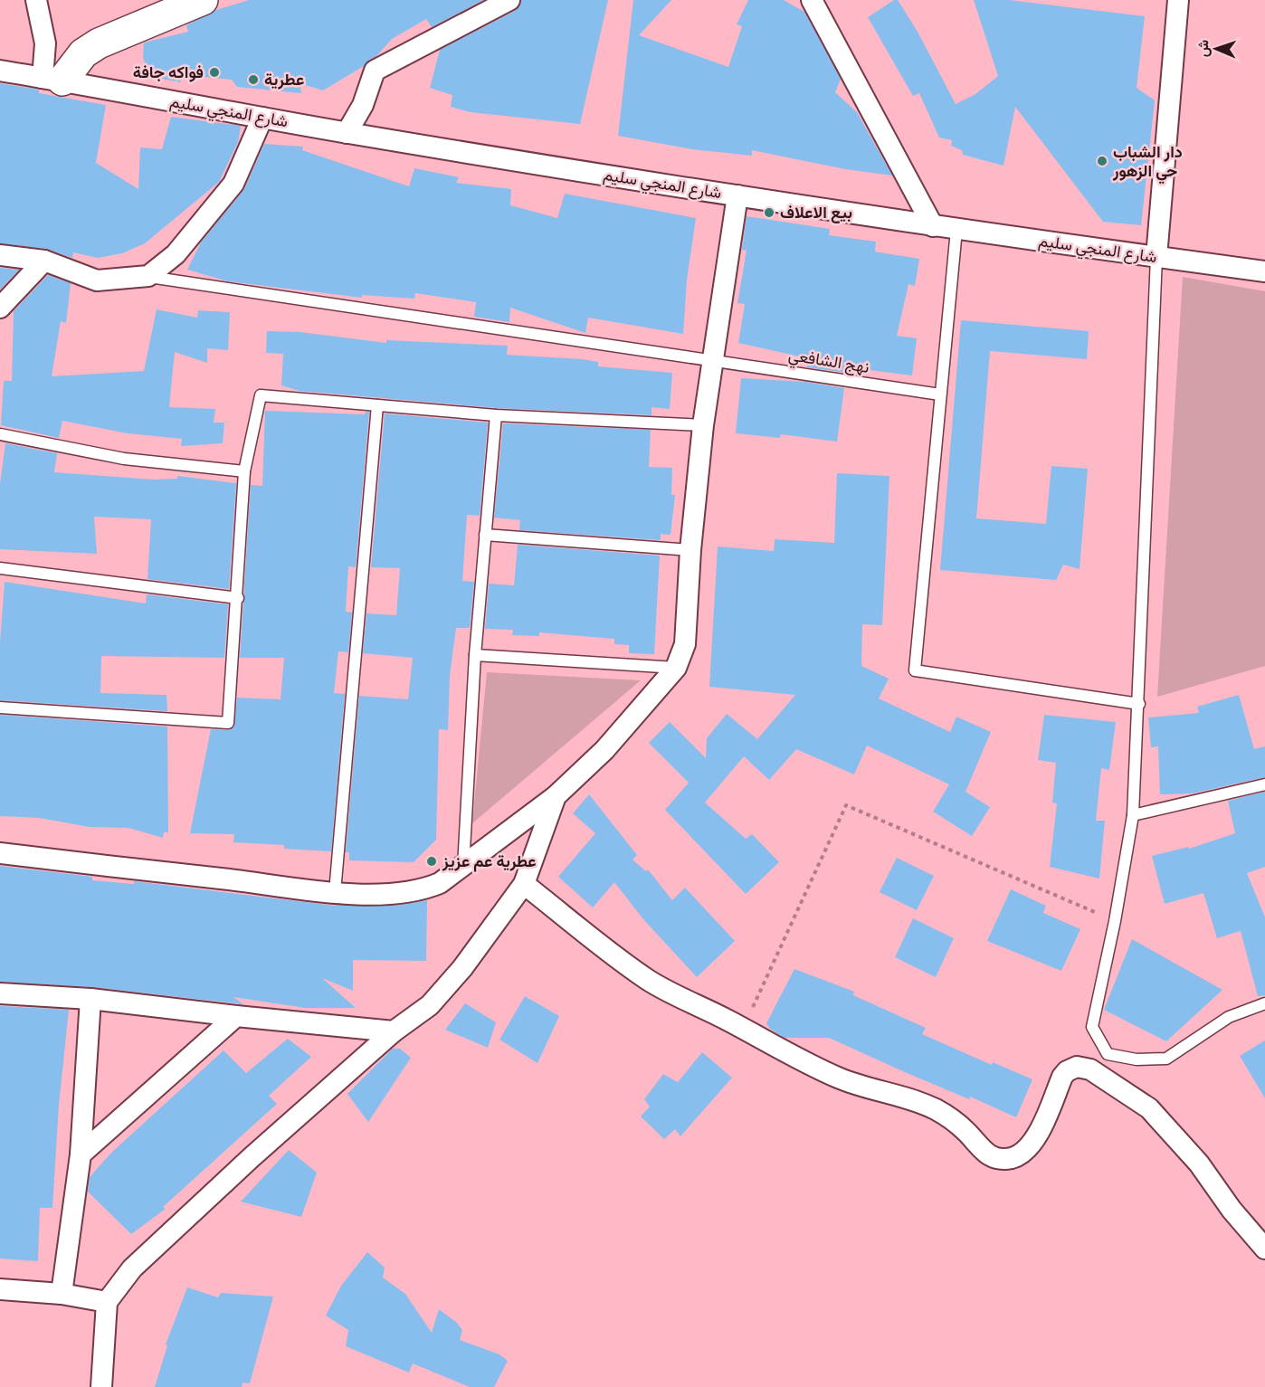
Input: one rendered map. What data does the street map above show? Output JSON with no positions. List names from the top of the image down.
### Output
{
  "streets": {
    "street": ["شارع المنجي سليم"],
    "lane": ["نهج الشافعي"]
  },
  "places": [
    "فواكه جافة",
    "عطرية",
    "دار الشباب حي الزهور",
    "بيع الاعلاف",
    "عطرية عم عزيز"
  ],
  "north": "left"
}
